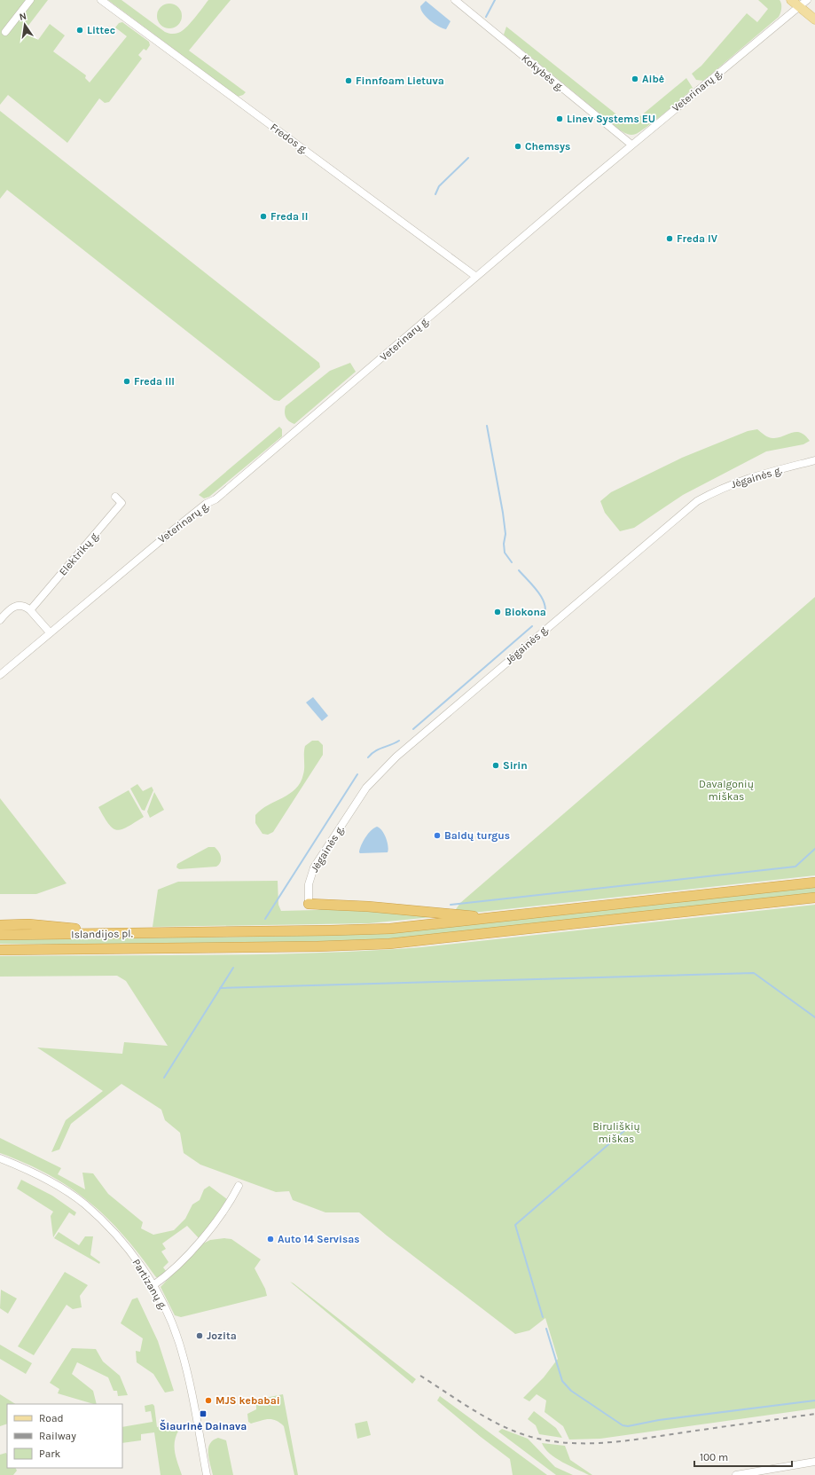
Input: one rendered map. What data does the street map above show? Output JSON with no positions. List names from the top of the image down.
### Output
{
  "streets": {
    "highway": ["Islandijos pl."],
    "street": [
      "Kokybės g.",
      "Veterinarų g.",
      "Fredos g.",
      "Jėgainės g.",
      "Elektrikų g.",
      "Partizanų g."
    ]
  },
  "crossings": [
    ["Kokybės g.", "Veterinarų g."],
    ["Veterinarų g.", "Fredos g."]
  ],
  "parks": ["Davalgonių miškas", "Biruliškių miškas"],
  "places": {
    "other": [
      "Littec",
      "Aibė",
      "Finnfoam Lietuva",
      "Linev Systems EU",
      "Chemsys",
      "Freda II",
      "Freda IV",
      "Freda III",
      "Biokona",
      "Sirin",
      "Baldų turgus",
      "Auto 14 Servisas",
      "Jozita",
      "MJS kebabai"
    ],
    "transit": ["Šiaurinė Dainava"]
  },
  "legend": ["Road", "Railway", "Park"],
  "scale_bar": "100 m",
  "north": "top"
}
